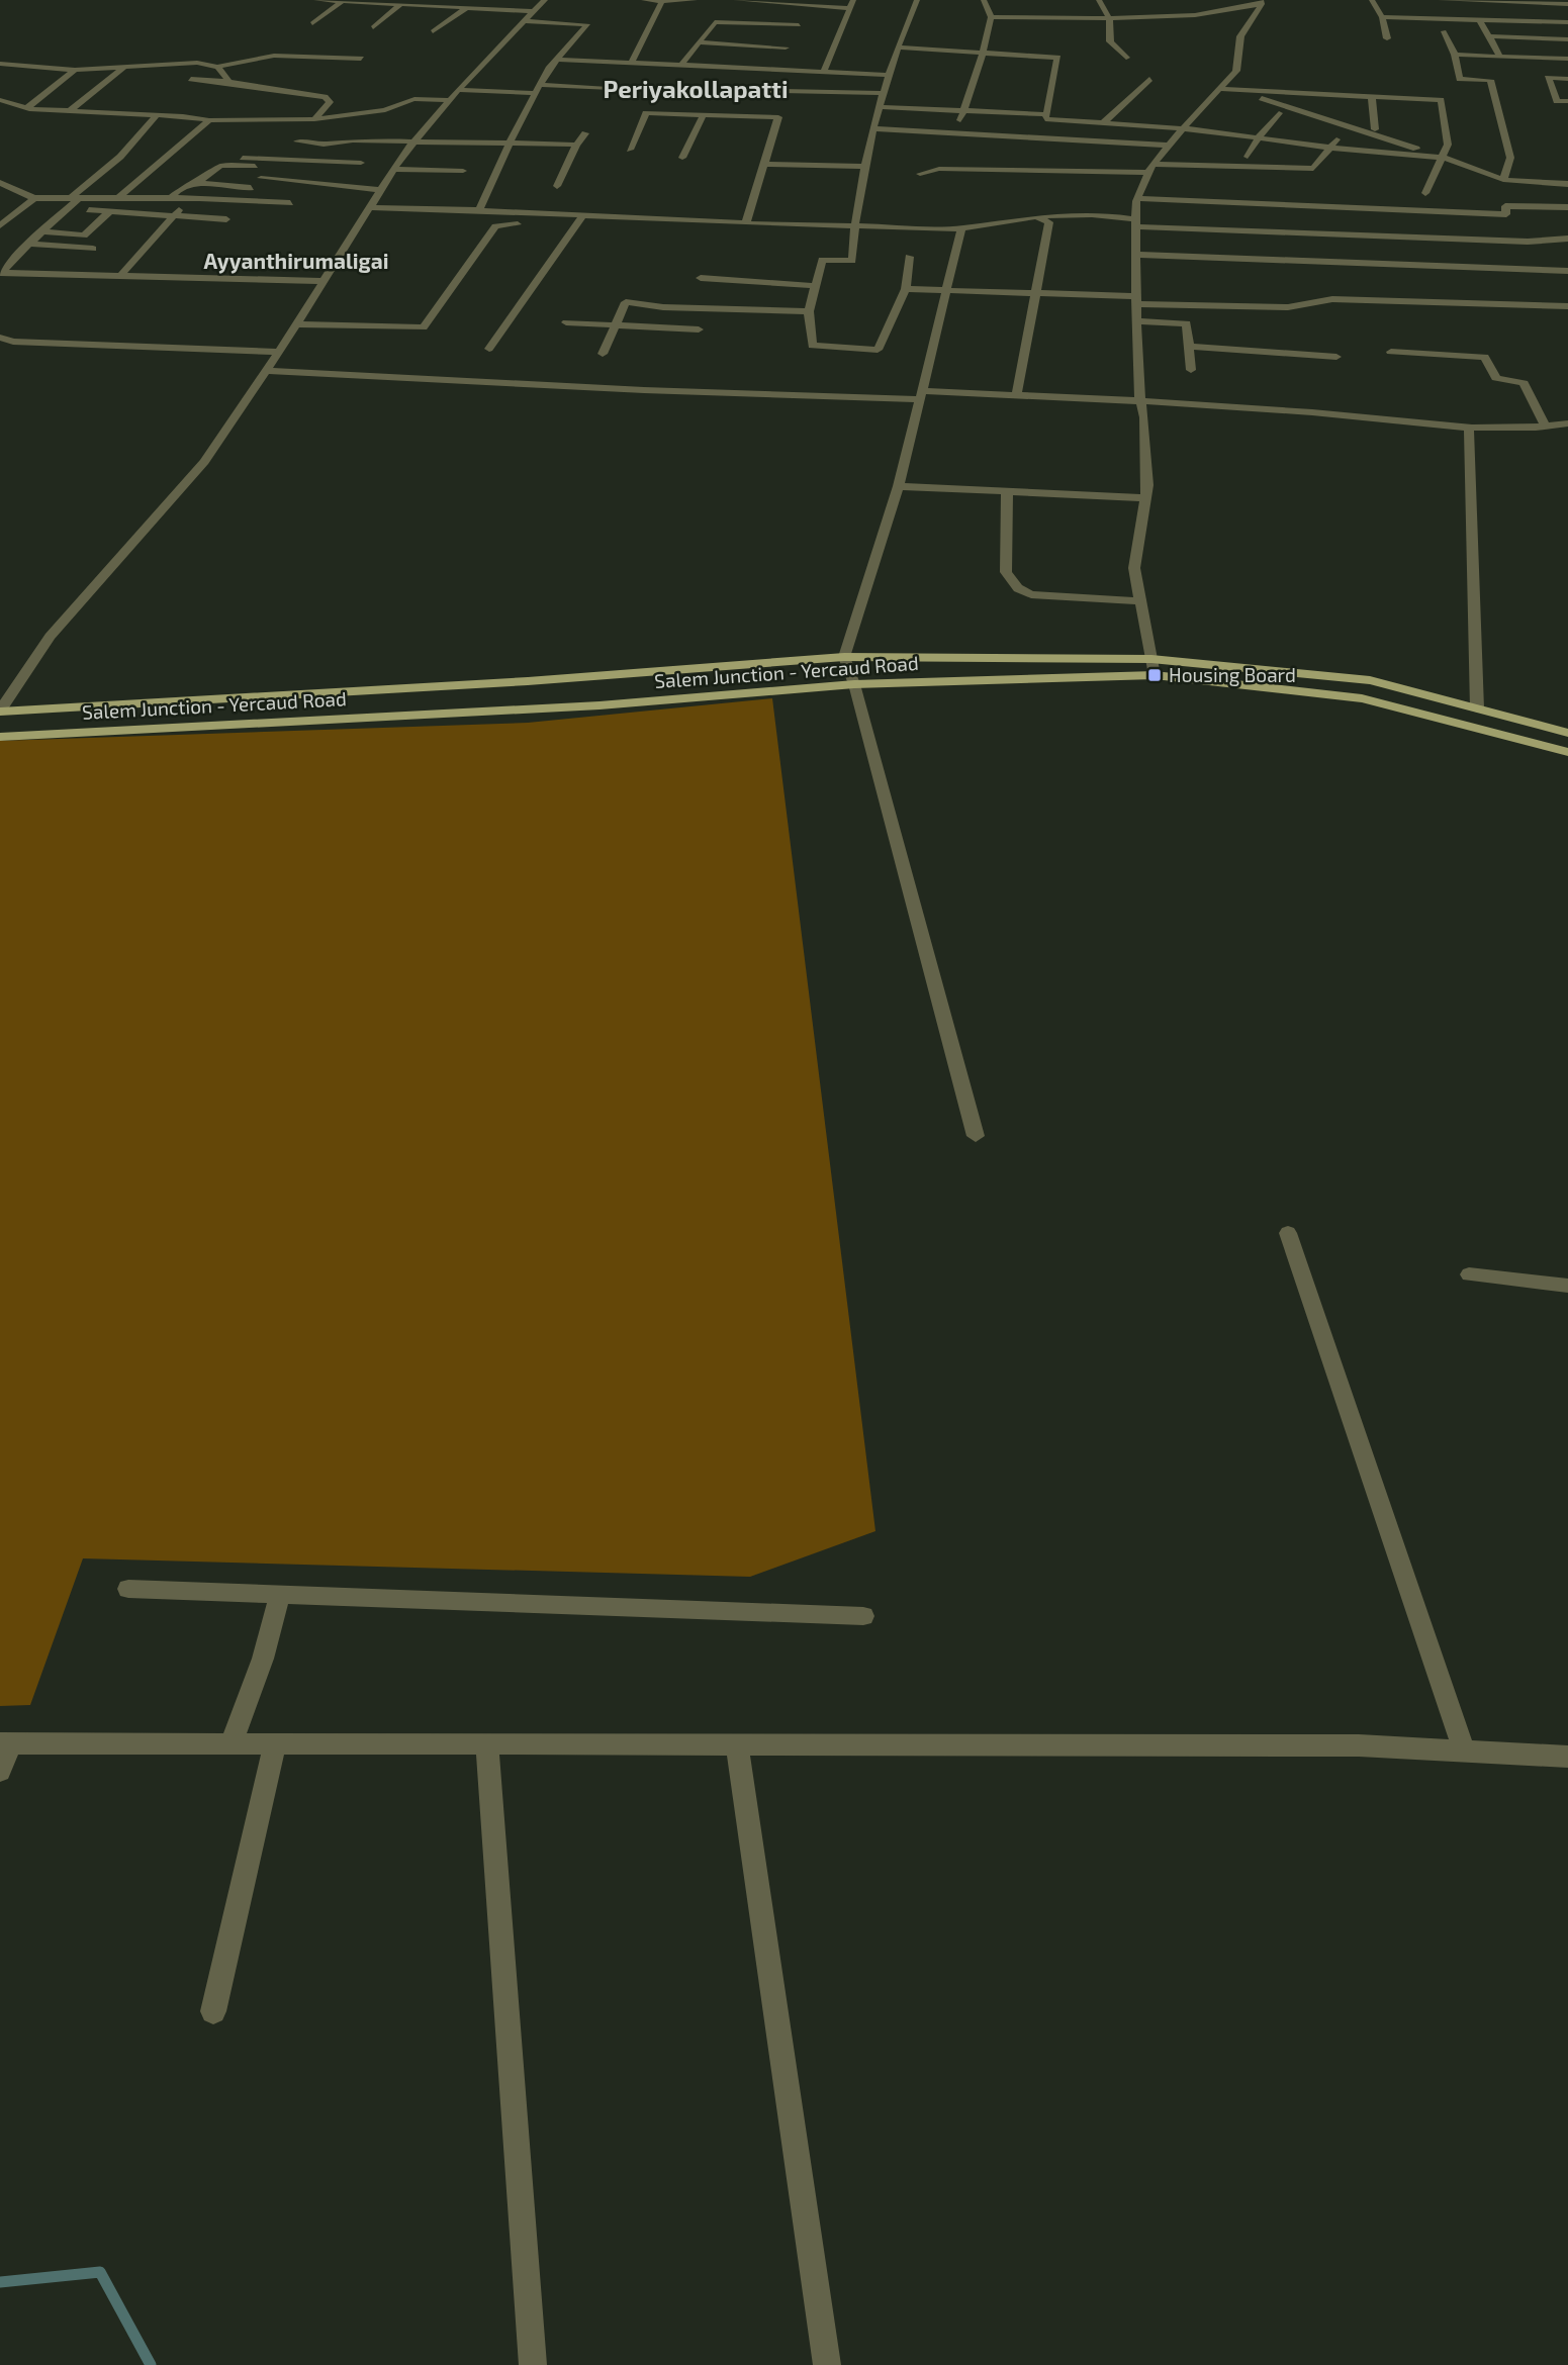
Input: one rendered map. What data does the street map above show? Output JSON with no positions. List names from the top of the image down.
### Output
{
  "streets": {
    "main road": ["Salem Junction - Yercaud Road"]
  },
  "districts": ["Periyakollapatti", "Ayyanthirumaligai"],
  "places": {
    "transit": ["Housing Board"]
  }
}
